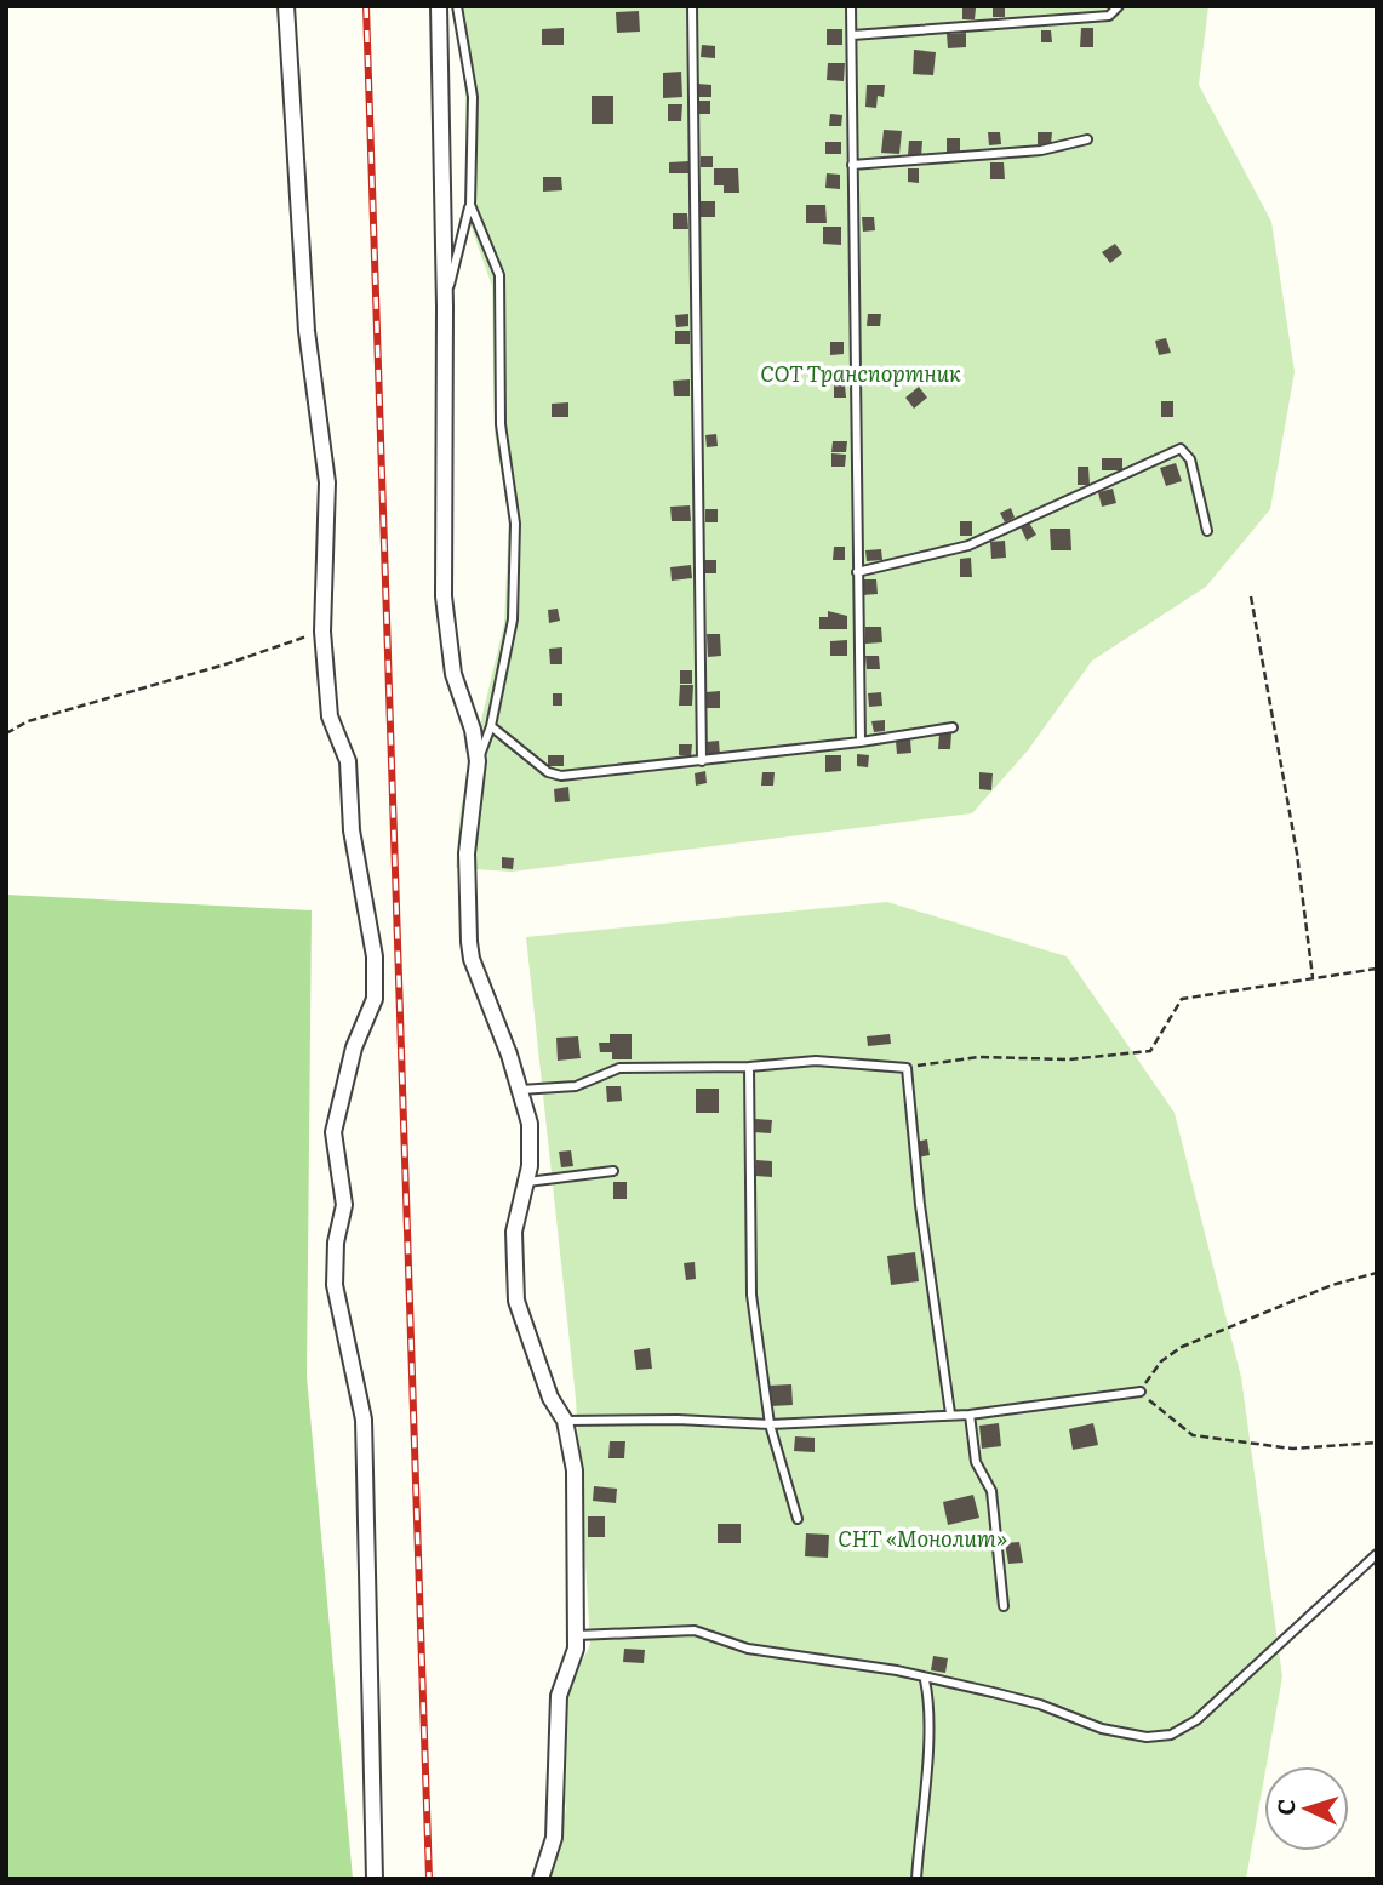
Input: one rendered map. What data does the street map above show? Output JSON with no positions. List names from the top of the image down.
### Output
{
  "parks": ["СОТ Транспортник", "СНТ «Монолит»"],
  "north": "left"
}
